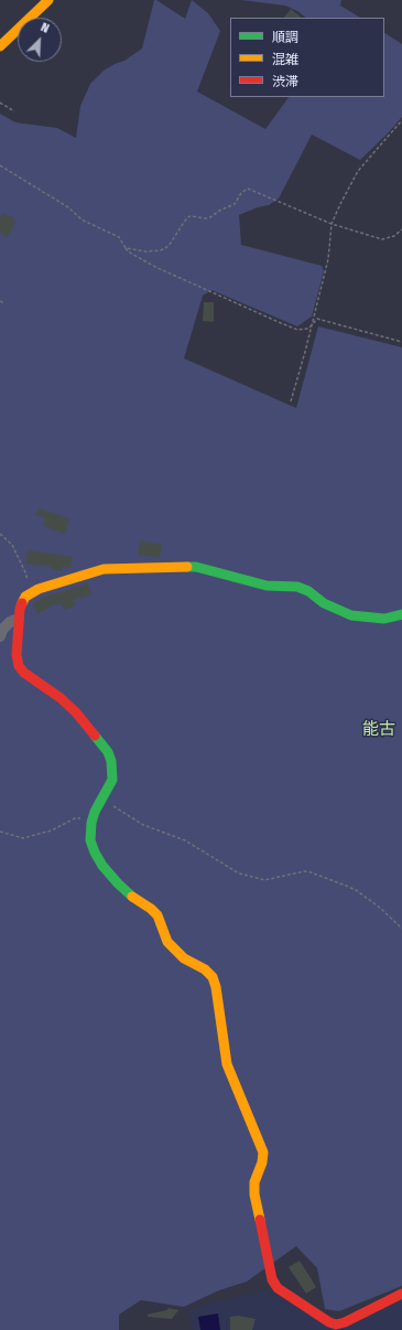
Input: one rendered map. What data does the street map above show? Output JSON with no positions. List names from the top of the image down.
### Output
{
  "districts": ["能古"],
  "legend": ["順調", "混雑", "渋滞"],
  "north": "top right"
}
